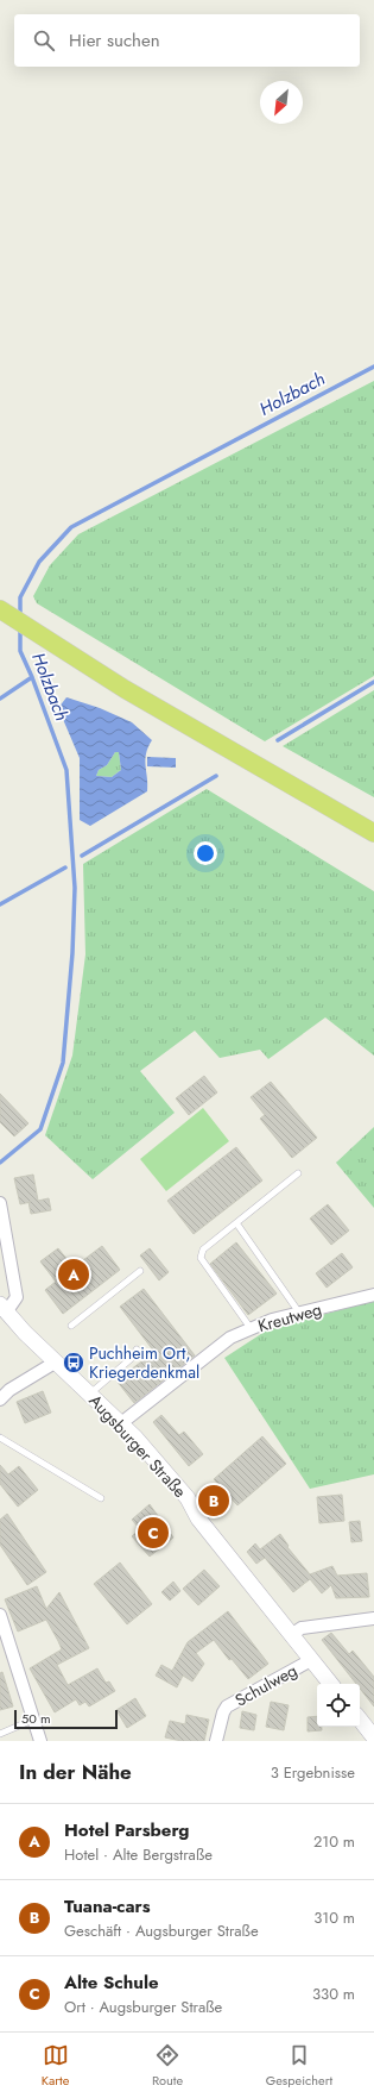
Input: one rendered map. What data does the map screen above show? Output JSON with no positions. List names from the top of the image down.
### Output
{
  "streets": {
    "street": ["Kreutweg", "Augsburger Straße", "Schulweg"]
  },
  "crossings": [
    ["Kreutweg", "Augsburger Straße"],
    ["Augsburger Straße", "Schulweg"]
  ],
  "water": ["Holzbach"],
  "places": {
    "bus stop": ["Puchheim Ort, Kriegerdenkmal"]
  },
  "scale_bar": "50 m",
  "north": "bottom left",
  "page": {
    "search": "Hier suchen",
    "pins": ["A", "B", "C"],
    "scale": "50 m",
    "heading": ["In der Nähe", "3 Ergebnisse"],
    "list": [
      {
        "mark": "A",
        "name": "Hotel Parsberg",
        "note": "Hotel · Alte Bergstraße",
        "value": "210 m"
      },
      {
        "mark": "B",
        "name": "Tuana-cars",
        "note": "Geschäft · Augsburger Straße",
        "value": "310 m"
      },
      {
        "mark": "C",
        "name": "Alte Schule",
        "note": "Ort · Augsburger Straße",
        "value": "330 m"
      }
    ],
    "nav": ["Karte", "Route", "Gespeichert"]
  }
}
